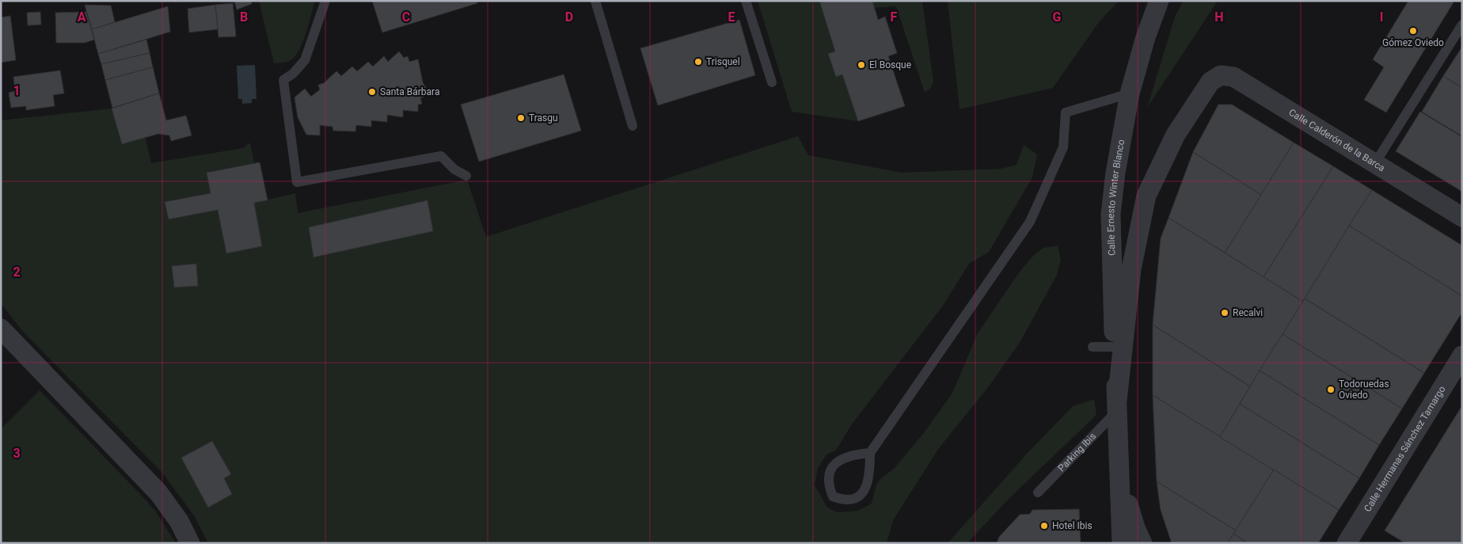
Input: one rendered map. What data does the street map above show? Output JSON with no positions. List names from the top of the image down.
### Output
{
  "streets": {
    "street": ["Calle Calderón de la Barca", "Calle Ernesto Winter Blanco", "Calle Hermanas Sánchez Tamargo"],
    "lane": ["Parking Ibis"]
  },
  "crossings": [
    ["Calle Calderón de la Barca", "Calle Ernesto Winter Blanco"],
    ["Calle Ernesto Winter Blanco", "Parking Ibis"]
  ],
  "places": [
    "Gómez Oviedo",
    "Trisquel",
    "El Bosque",
    "Santa Bárbara",
    "Trasgu",
    "Recalvi",
    "Todoruedas Oviedo",
    "Hotel Ibis"
  ],
  "grid": {
    "columns": [
      "A",
      "B",
      "C",
      "D",
      "E",
      "F",
      "G",
      "H",
      "I"
    ],
    "rows": ["1", "2", "3"]
  }
}
